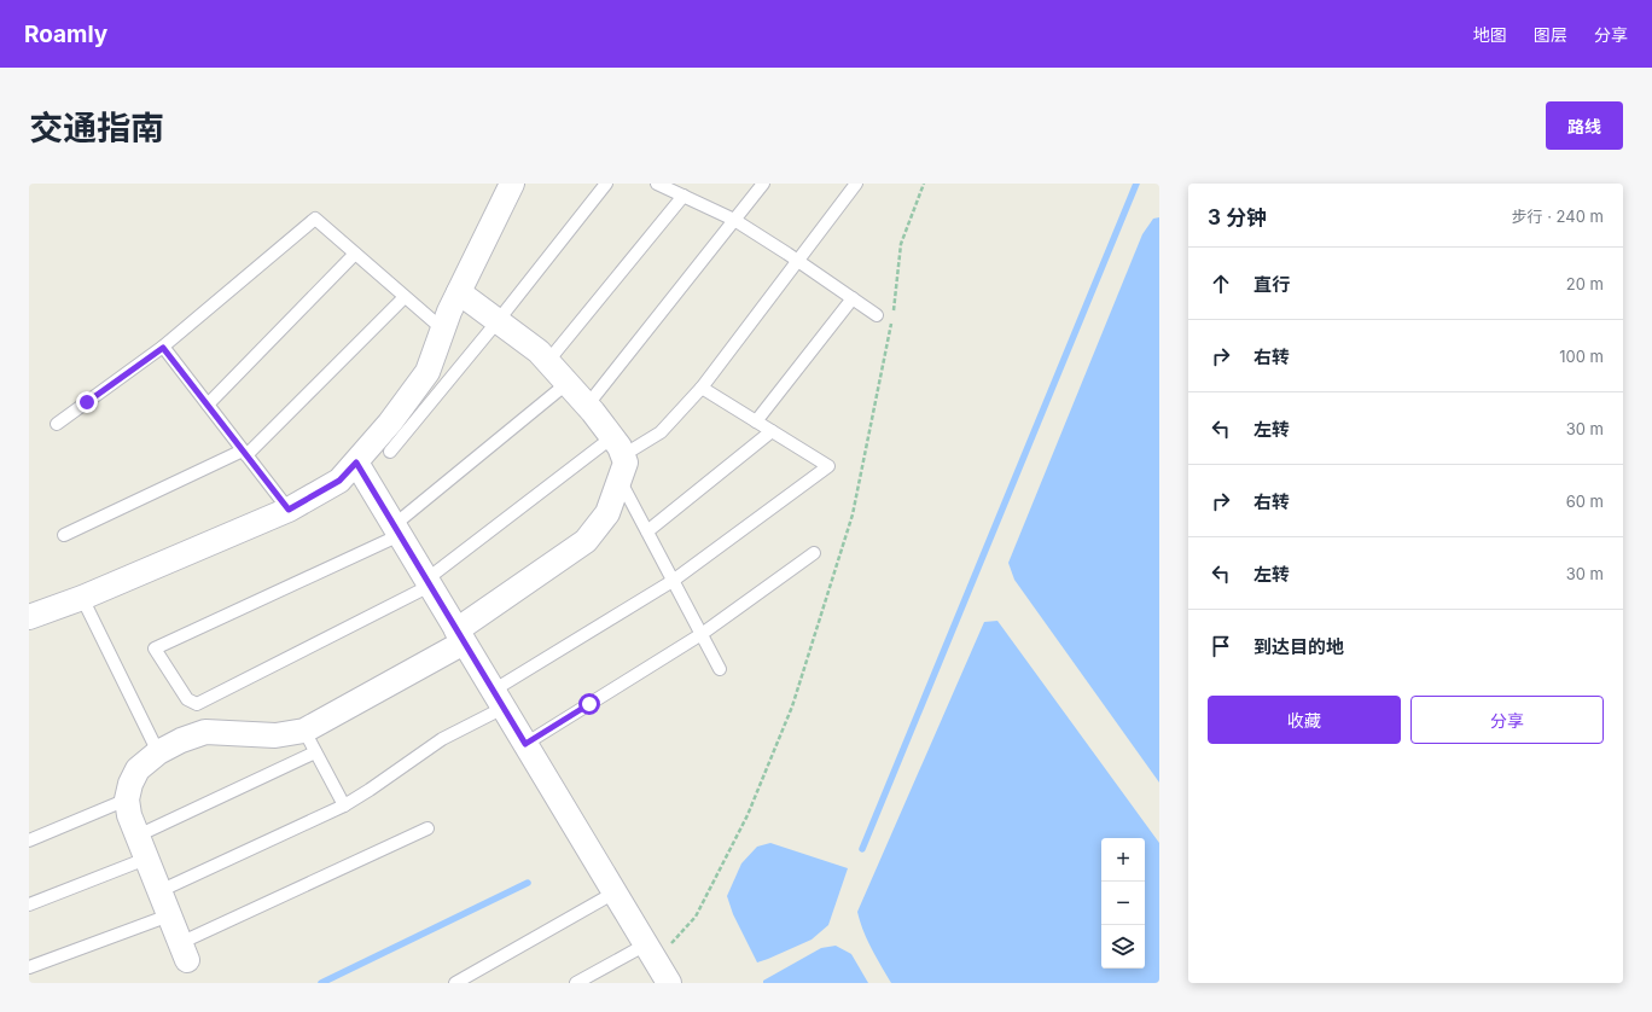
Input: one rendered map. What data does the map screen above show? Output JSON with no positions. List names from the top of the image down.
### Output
{
  "page": {
    "header": "Roamly",
    "nav": ["地图", "图层", "分享"],
    "title": "交通指南",
    "buttons": [
      "路线",
      ["收藏", "分享"]
    ],
    "heading": ["3 分钟", "步行 · 240 m"],
    "list": [
      ["直行", "20 m"],
      ["右转", "100 m"],
      ["左转", "30 m"],
      ["右转", "60 m"],
      ["左转", "30 m"],
      "到达目的地"
    ],
    "map_buttons": ["+", "−"]
  }
}
